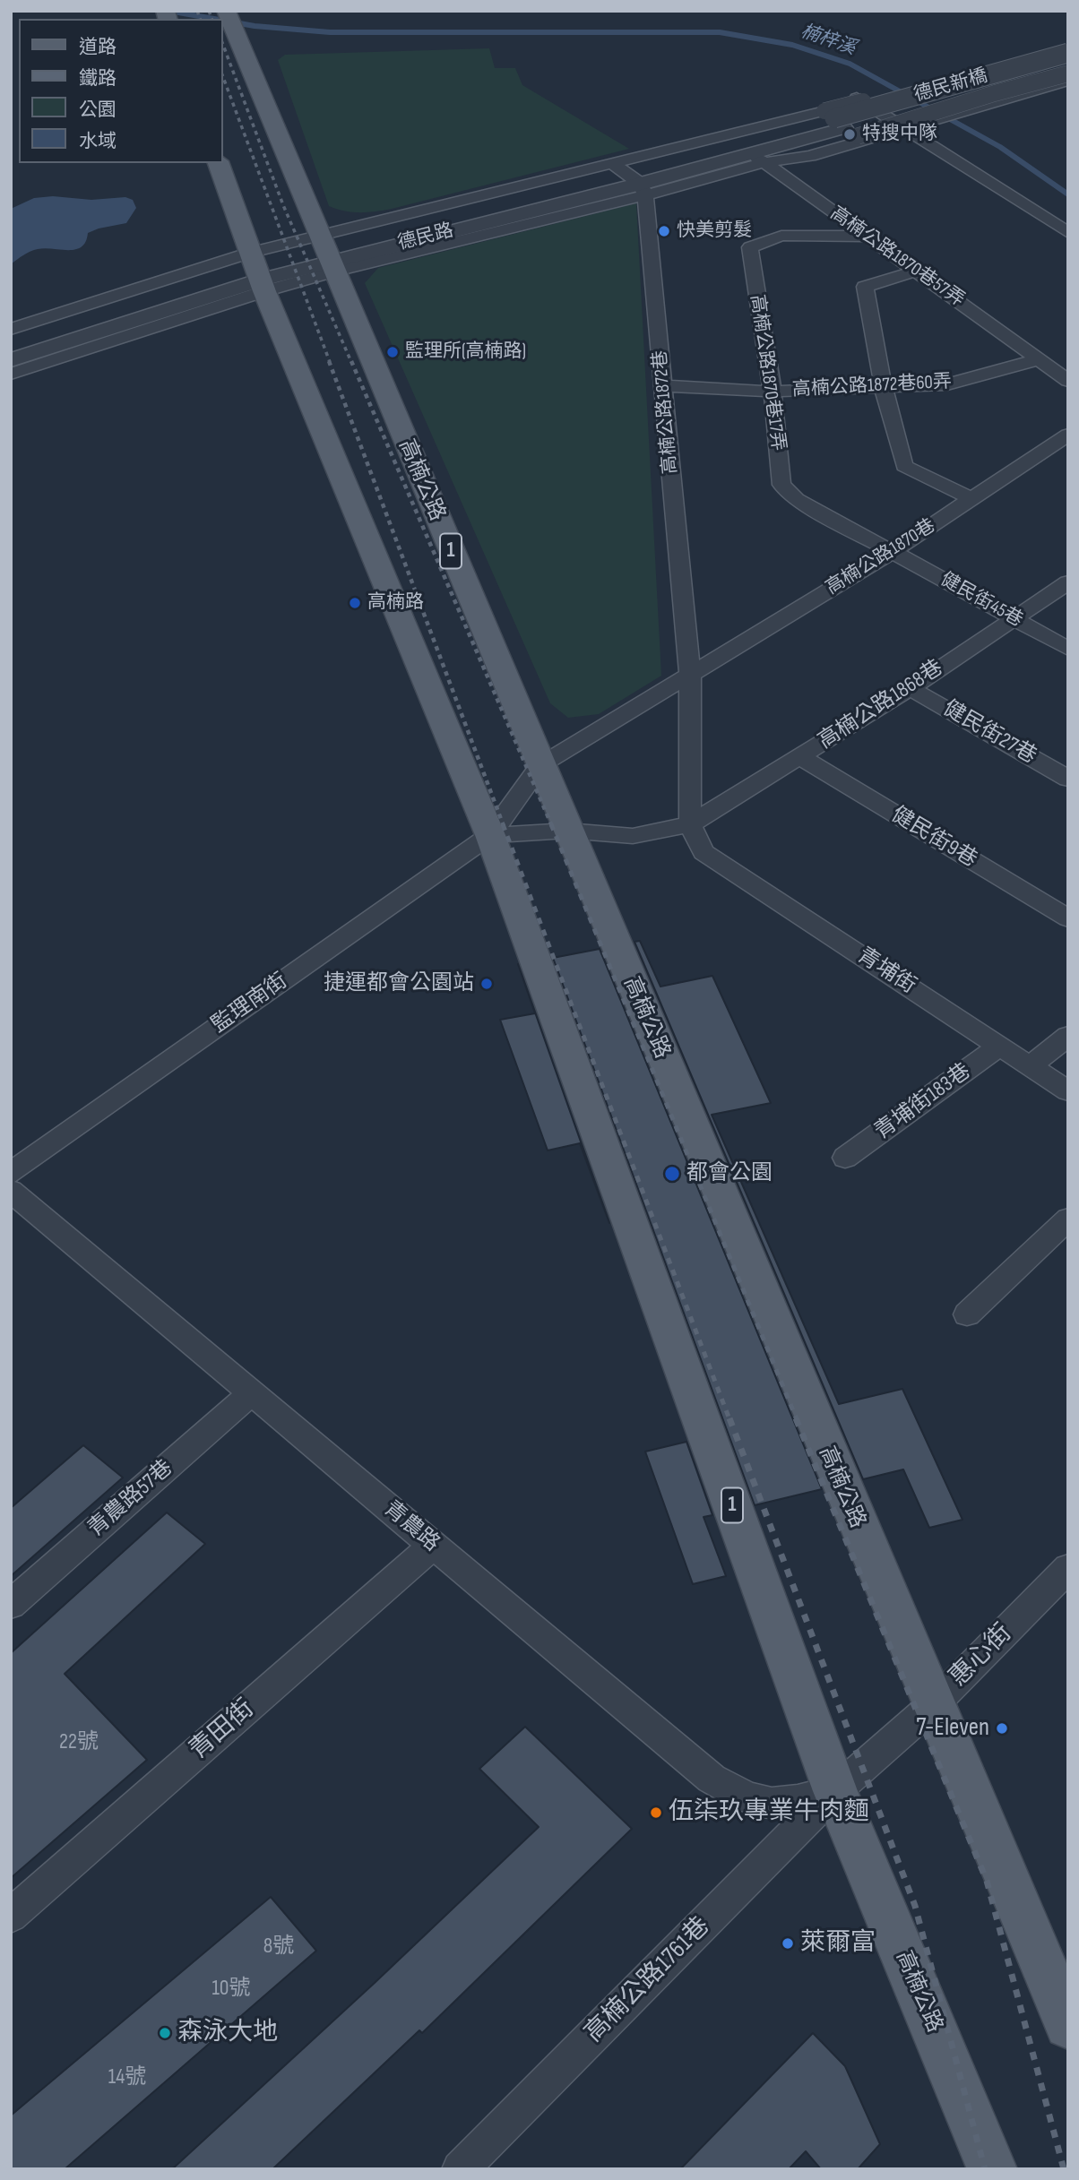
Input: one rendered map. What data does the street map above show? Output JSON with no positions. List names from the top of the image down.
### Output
{
  "streets": {
    "main road": ["高楠公路", "1"],
    "street": [
      "德民新橋",
      "德民路",
      "高楠公路1870巷57弄",
      "高楠公路1870巷17弄",
      "高楠公路1872巷60弄",
      "高楠公路1872巷",
      "高楠公路1870巷",
      "健民街45巷",
      "高楠公路1868巷",
      "健民街27巷",
      "健民街9巷",
      "青埔街",
      "監理南街",
      "青埔街183巷",
      "青農路57巷",
      "青農路",
      "惠心街",
      "青田街",
      "高楠公路1761巷"
    ]
  },
  "crossings": [
    ["德民新橋", "德民路"],
    ["德民路", "高楠公路1870巷57弄"],
    ["德民路", "高楠公路1872巷"],
    ["德民路", "高楠公路"],
    ["高楠公路1870巷57弄", "高楠公路1870巷17弄"],
    ["高楠公路1870巷57弄", "高楠公路1872巷60弄"],
    ["高楠公路1870巷17弄", "高楠公路1872巷60弄"],
    ["高楠公路1870巷17弄", "高楠公路1870巷"],
    ["高楠公路1870巷17弄", "健民街45巷"],
    ["高楠公路1872巷60弄", "高楠公路1872巷"],
    ["高楠公路1872巷", "高楠公路1870巷"],
    ["高楠公路1872巷", "高楠公路1868巷"],
    ["高楠公路1872巷", "青埔街"],
    ["高楠公路", "高楠公路1870巷"],
    ["高楠公路", "監理南街"],
    ["高楠公路", "青農路"],
    ["高楠公路", "惠心街"],
    ["高楠公路", "高楠公路1761巷"],
    ["高楠公路1870巷", "健民街45巷"],
    ["健民街45巷", "高楠公路1868巷"],
    ["高楠公路1868巷", "健民街27巷"],
    ["高楠公路1868巷", "健民街9巷"],
    ["高楠公路1868巷", "青埔街"],
    ["青埔街", "青埔街183巷"],
    ["青農路57巷", "青農路"],
    ["青農路", "惠心街"],
    ["青農路", "青田街"],
    ["青農路", "高楠公路1761巷"],
    ["惠心街", "高楠公路1761巷"]
  ],
  "water": ["楠梓溪"],
  "places": [
    "特搜中隊",
    "快美剪髮",
    "監理所(高楠路)",
    "高楠路",
    "捷運都會公園站",
    "都會公園",
    "7-Eleven",
    "伍柒玖專業牛肉麵",
    "萊爾富",
    "森泳大地"
  ],
  "house_numbers": [
    "22號",
    "8號",
    "10號",
    "14號"
  ],
  "legend": [
    "道路",
    "鐵路",
    "公園",
    "水域"
  ]
}
